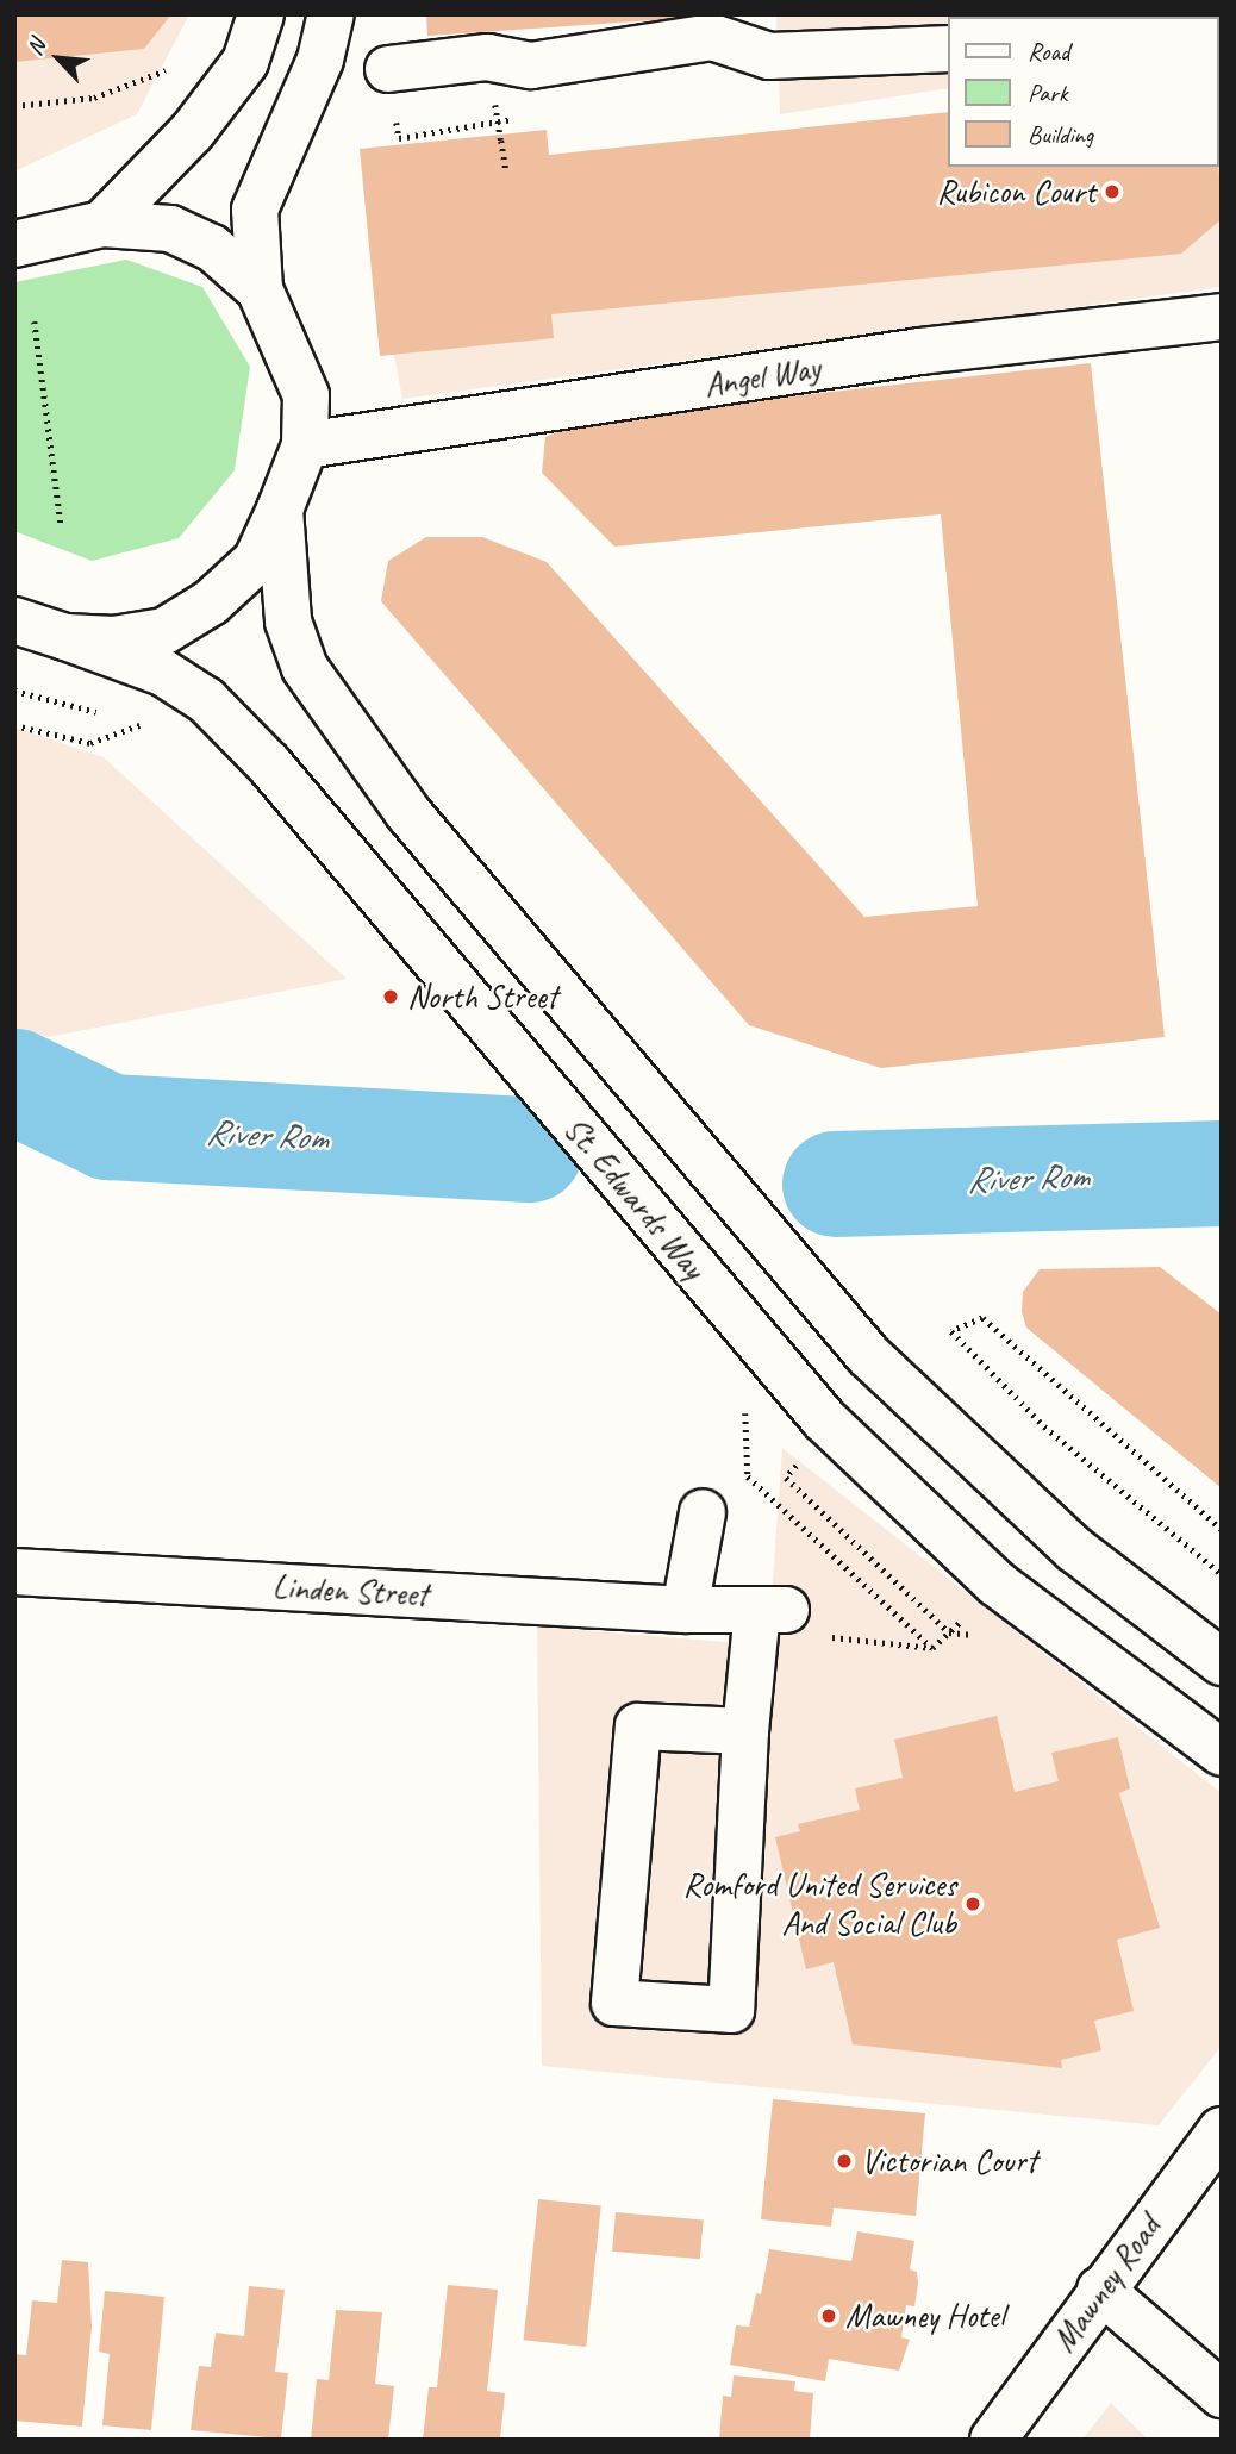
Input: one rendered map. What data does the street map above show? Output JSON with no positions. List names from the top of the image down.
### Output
{
  "streets": {
    "main road": [
      "Angel Way",
      "St. Edwards Way",
      "Linden Street",
      "Mawney Road"
    ]
  },
  "water": ["River Rom"],
  "places": [
    "Rubicon Court",
    "North Street",
    "Romford United Services And Social Club",
    "Victorian Court",
    "Mawney Hotel"
  ],
  "legend": ["Road", "Park", "Building"],
  "north": "top left"
}
